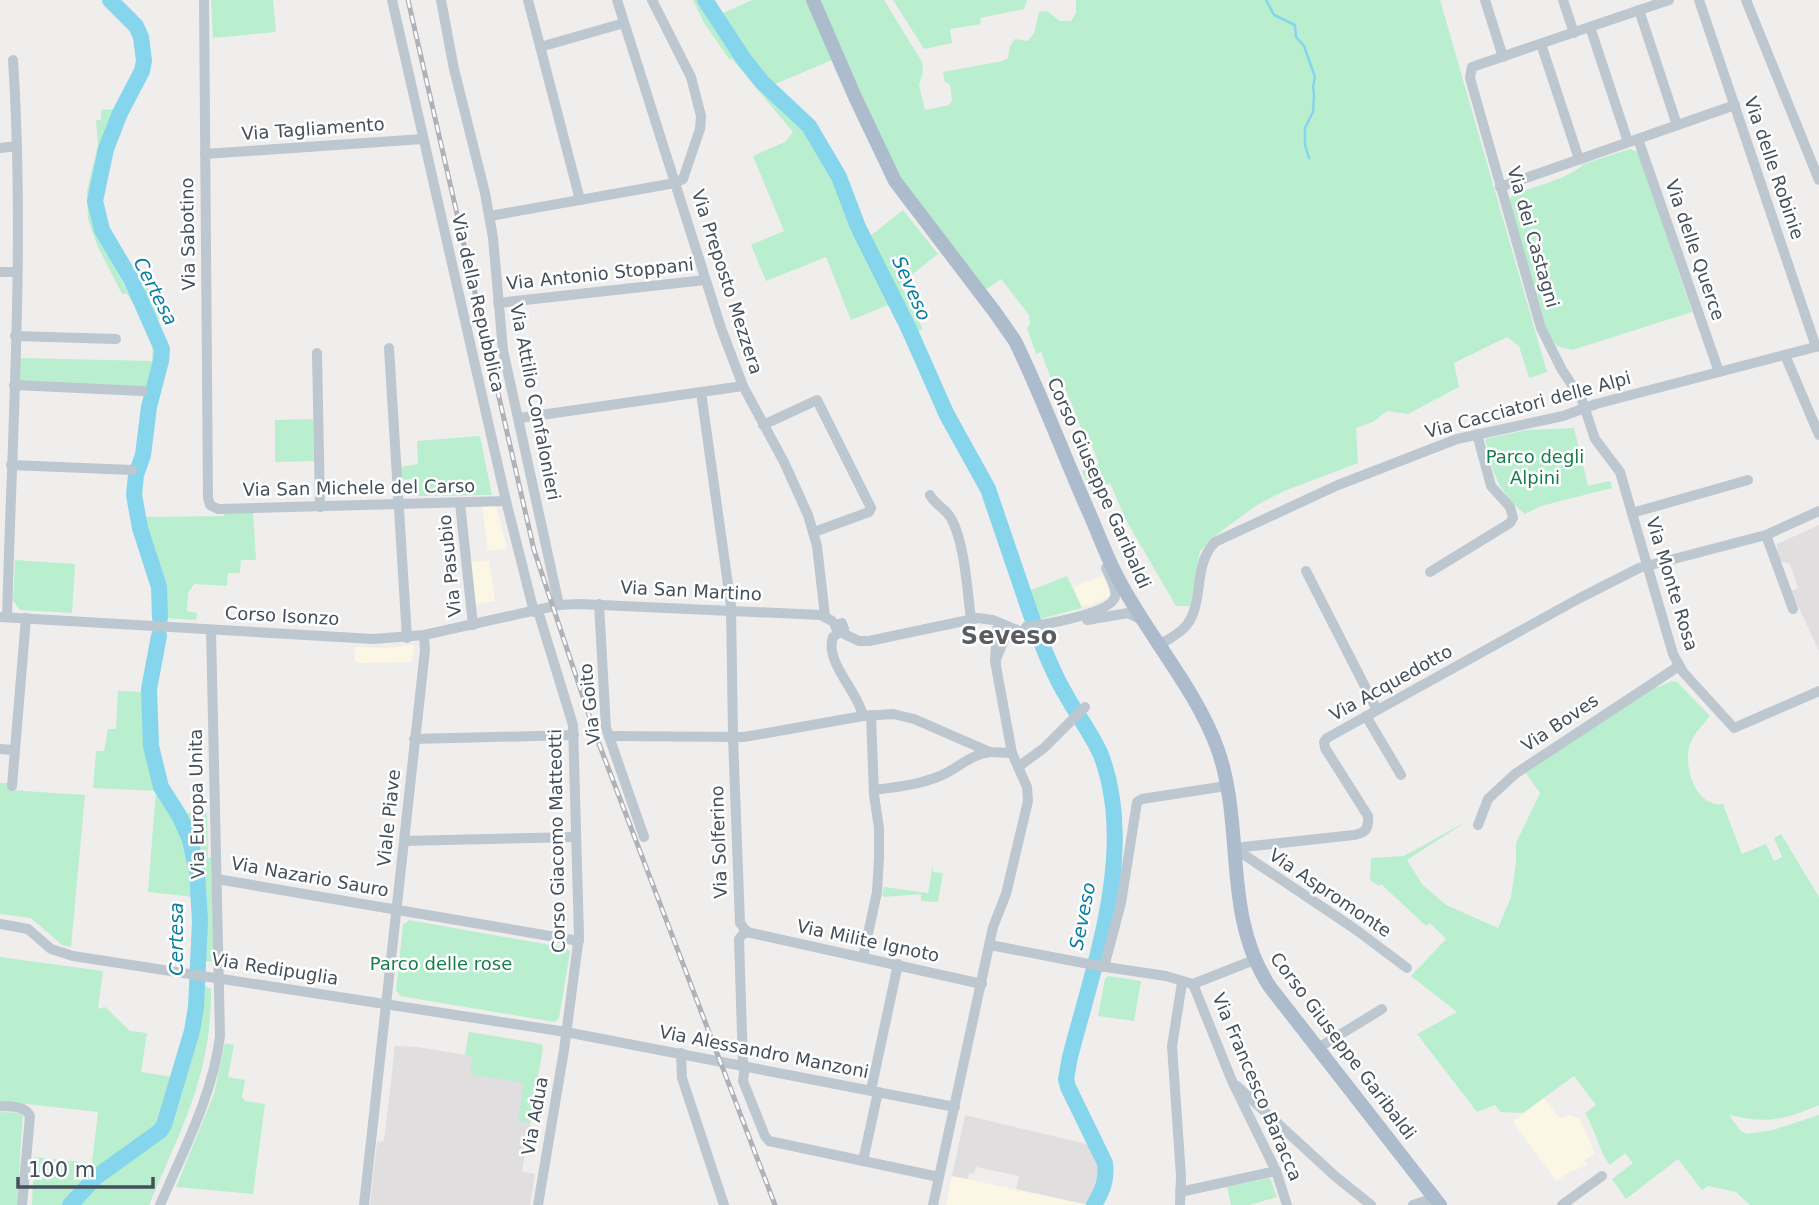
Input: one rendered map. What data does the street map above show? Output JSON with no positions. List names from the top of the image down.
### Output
{
  "streets": {
    "main road": ["Corso Giuseppe Garibaldi"],
    "street": [
      "Via Tagliamento",
      "Via delle Robinie",
      "Via Sabotino",
      "Via dei Castagni",
      "Via delle Querce",
      "Via Antonio Stoppani",
      "Via Preposto Mezzera",
      "Via della Repubblica",
      "Via Attilio Confalonieri",
      "Via Cacciatori delle Alpi",
      "Via San Michele del Carso",
      "Via Pasubio",
      "Via Monte Rosa",
      "Via San Martino",
      "Corso Isonzo",
      "Via Acquedotto",
      "Via Goito",
      "Via Boves",
      "Via Europa Unita",
      "Viale Piave",
      "Corso Giacomo Matteotti",
      "Via Solferino",
      "Via Nazario Sauro",
      "Via Aspromonte",
      "Via Milite Ignoto",
      "Via Redipuglia",
      "Via Alessandro Manzoni",
      "Via Francesco Baracca",
      "Via Adua"
    ]
  },
  "crossings": [
    ["Via Tagliamento", "Via Sabotino"],
    ["Via Tagliamento", "Via della Repubblica"],
    ["Via delle Robinie", "Via Cacciatori delle Alpi"],
    ["Via Sabotino", "Via San Michele del Carso"],
    ["Via dei Castagni", "Via Cacciatori delle Alpi"],
    ["Via dei Castagni", "Via Monte Rosa"],
    ["Via delle Querce", "Via Cacciatori delle Alpi"],
    ["Via Antonio Stoppani", "Via Preposto Mezzera"],
    ["Via Antonio Stoppani", "Via Attilio Confalonieri"],
    ["Via Preposto Mezzera", "Via San Martino"],
    ["Via della Repubblica", "Via San Michele del Carso"],
    ["Via della Repubblica", "Corso Isonzo"],
    ["Via della Repubblica", "Corso Giacomo Matteotti"],
    ["Via Attilio Confalonieri", "Via San Martino"],
    ["Via Attilio Confalonieri", "Corso Isonzo"],
    ["Via Cacciatori delle Alpi", "Corso Giuseppe Garibaldi"],
    ["Via Cacciatori delle Alpi", "Via Monte Rosa"],
    ["Corso Giuseppe Garibaldi", "Via Acquedotto"],
    ["Corso Giuseppe Garibaldi", "Via Aspromonte"],
    ["Via San Michele del Carso", "Via Pasubio"],
    ["Via Pasubio", "Corso Isonzo"],
    ["Via Monte Rosa", "Via Acquedotto"],
    ["Via Monte Rosa", "Via Boves"],
    ["Via San Martino", "Corso Isonzo"],
    ["Via San Martino", "Via Goito"],
    ["Via San Martino", "Via Solferino"],
    ["Corso Isonzo", "Via Europa Unita"],
    ["Corso Isonzo", "Viale Piave"],
    ["Corso Isonzo", "Corso Giacomo Matteotti"],
    ["Via Acquedotto", "Via Aspromonte"],
    ["Via Europa Unita", "Via Nazario Sauro"],
    ["Via Europa Unita", "Via Redipuglia"],
    ["Viale Piave", "Via Nazario Sauro"],
    ["Viale Piave", "Via Redipuglia"],
    ["Corso Giacomo Matteotti", "Via Nazario Sauro"],
    ["Corso Giacomo Matteotti", "Via Redipuglia"],
    ["Corso Giacomo Matteotti", "Via Alessandro Manzoni"],
    ["Corso Giacomo Matteotti", "Via Adua"],
    ["Via Solferino", "Via Milite Ignoto"],
    ["Via Solferino", "Via Alessandro Manzoni"],
    ["Via Redipuglia", "Via Alessandro Manzoni"],
    ["Via Redipuglia", "Via Adua"],
    ["Via Alessandro Manzoni", "Via Adua"]
  ],
  "districts": ["Seveso"],
  "water": ["Seveso", "Certesa"],
  "parks": ["Parco degli Alpini", "Parco delle rose"],
  "scale_bar": "100 m"
}
